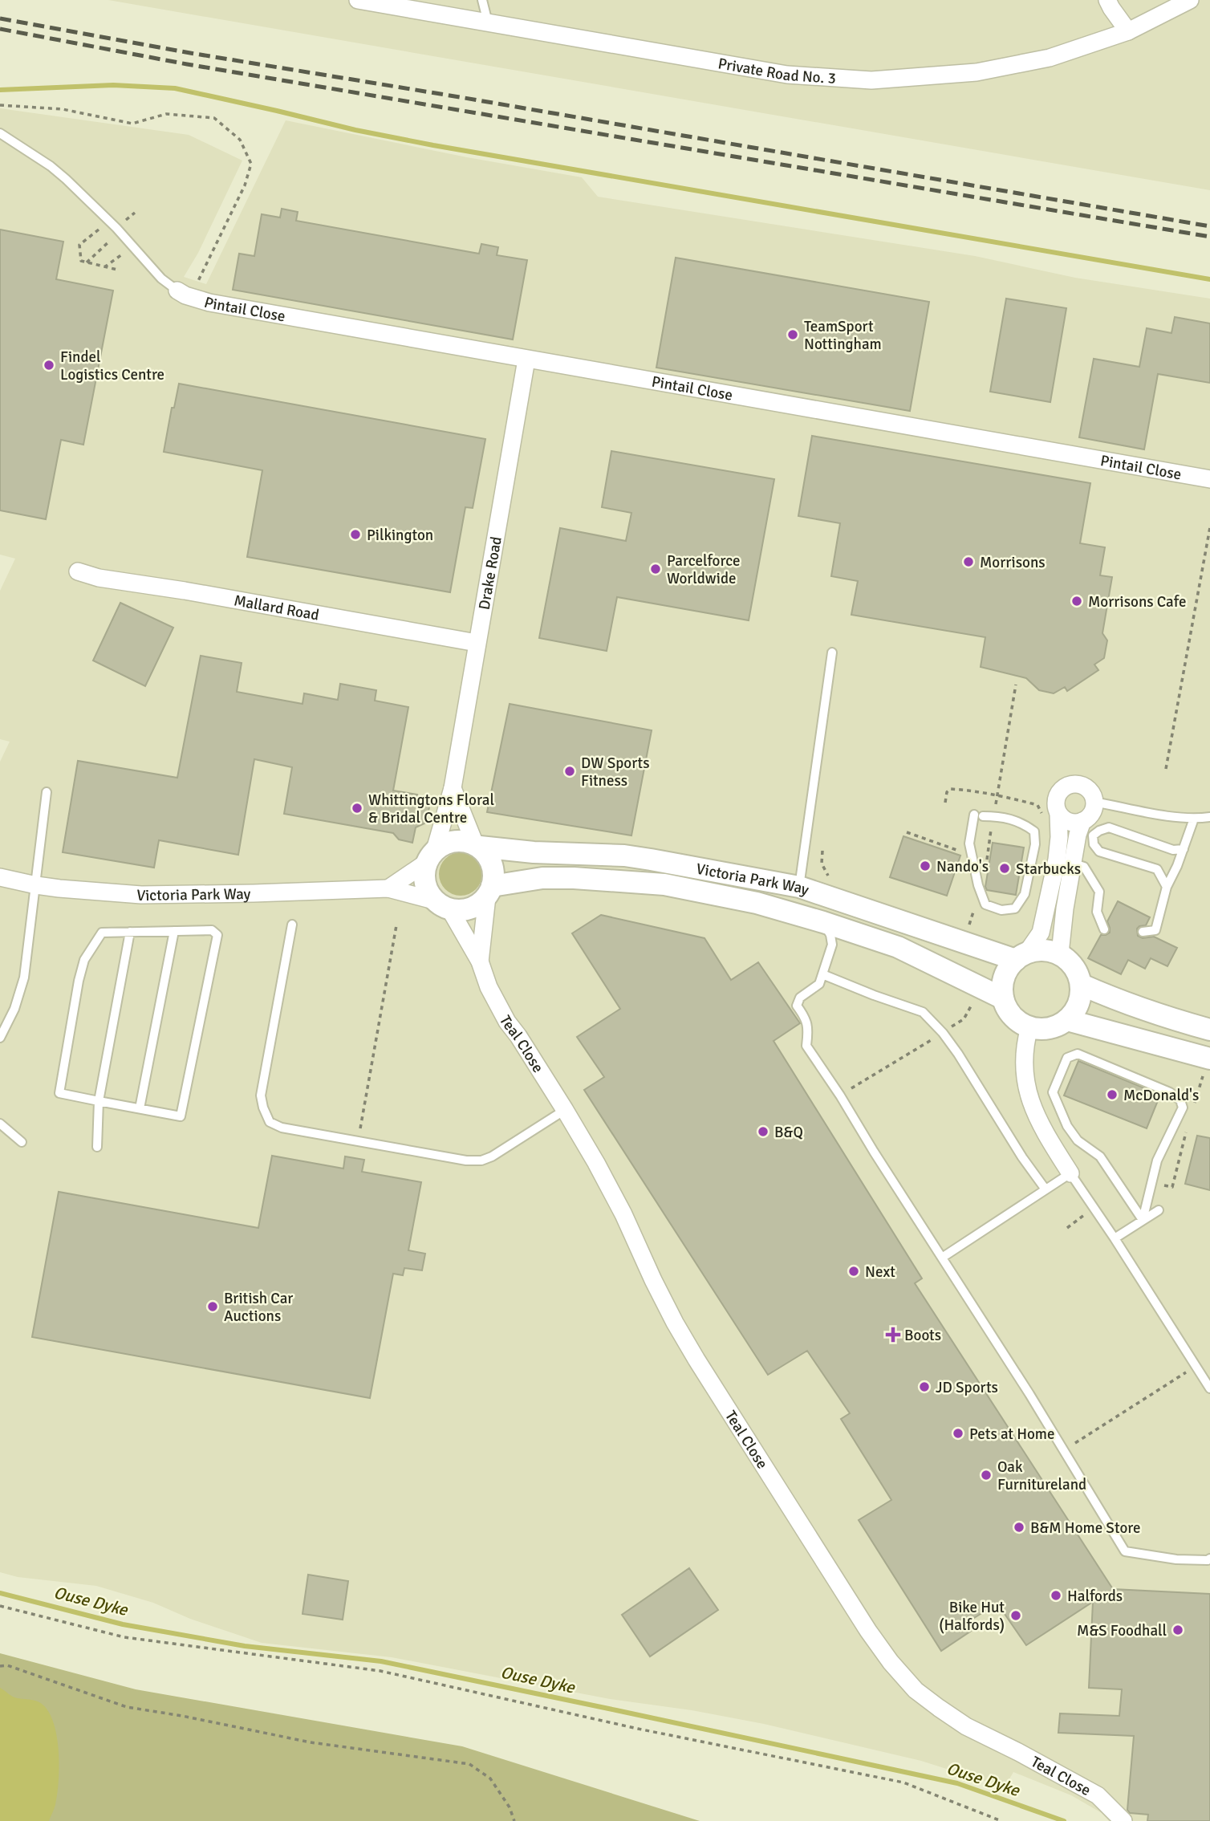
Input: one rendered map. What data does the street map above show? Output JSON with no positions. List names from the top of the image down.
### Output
{
  "streets": {
    "street": [
      "Private Road No. 3",
      "Pintail Close",
      "Drake Road",
      "Mallard Road",
      "Victoria Park Way",
      "Teal Close"
    ]
  },
  "crossings": [
    ["Pintail Close", "Drake Road"],
    ["Drake Road", "Mallard Road"],
    ["Drake Road", "Victoria Park Way"],
    ["Drake Road", "Teal Close"],
    ["Victoria Park Way", "Teal Close"]
  ],
  "water": ["Ouse Dyke"],
  "places": {
    "other": [
      "TeamSport Nottingham",
      "Findel Logistics Centre",
      "Pilkington",
      "Morrisons",
      "Parcelforce Worldwide",
      "Morrisons Cafe",
      "DW Sports Fitness",
      "Whittingtons Floral & Bridal Centre",
      "Nando's",
      "Starbucks",
      "McDonald's",
      "B&Q",
      "Next",
      "British Car Auctions",
      "JD Sports",
      "Pets at Home",
      "Oak Furnitureland",
      "B&M Home Store",
      "Halfords",
      "Bike Hut (Halfords)",
      "M&S Foodhall"
    ],
    "health": ["Boots"]
  }
}
